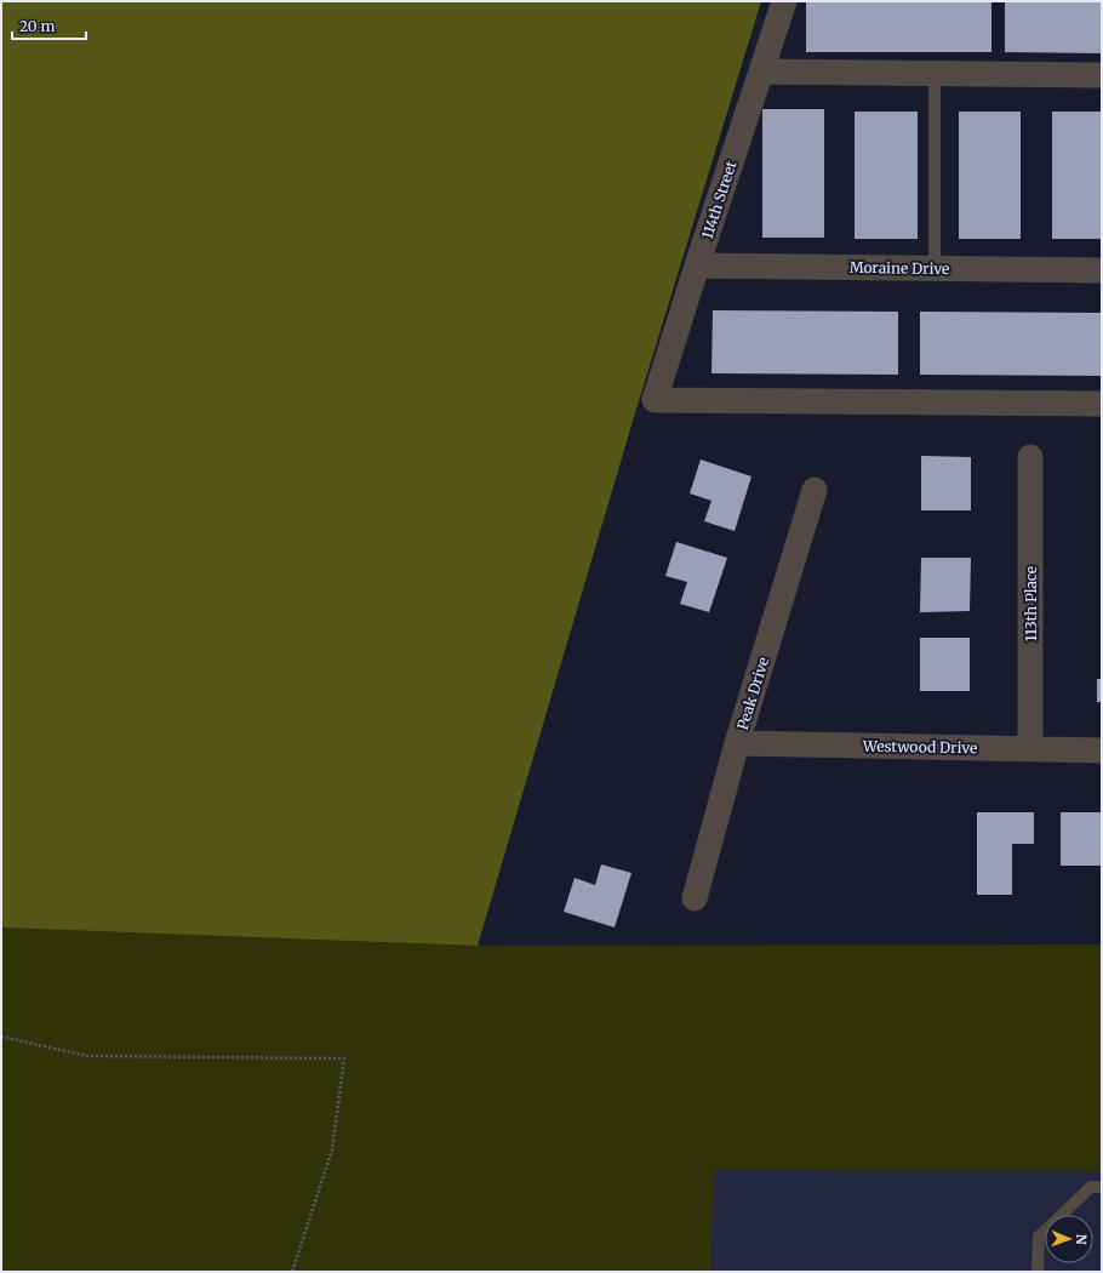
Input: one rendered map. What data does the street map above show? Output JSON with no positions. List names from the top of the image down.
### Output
{
  "streets": {
    "street": [
      "114th Street",
      "Moraine Drive",
      "113th Place",
      "Peak Drive",
      "Westwood Drive"
    ]
  },
  "crossings": [
    ["114th Street", "Moraine Drive"],
    ["113th Place", "Westwood Drive"],
    ["Peak Drive", "Westwood Drive"]
  ],
  "scale_bar": "20 m",
  "north": "right"
}
